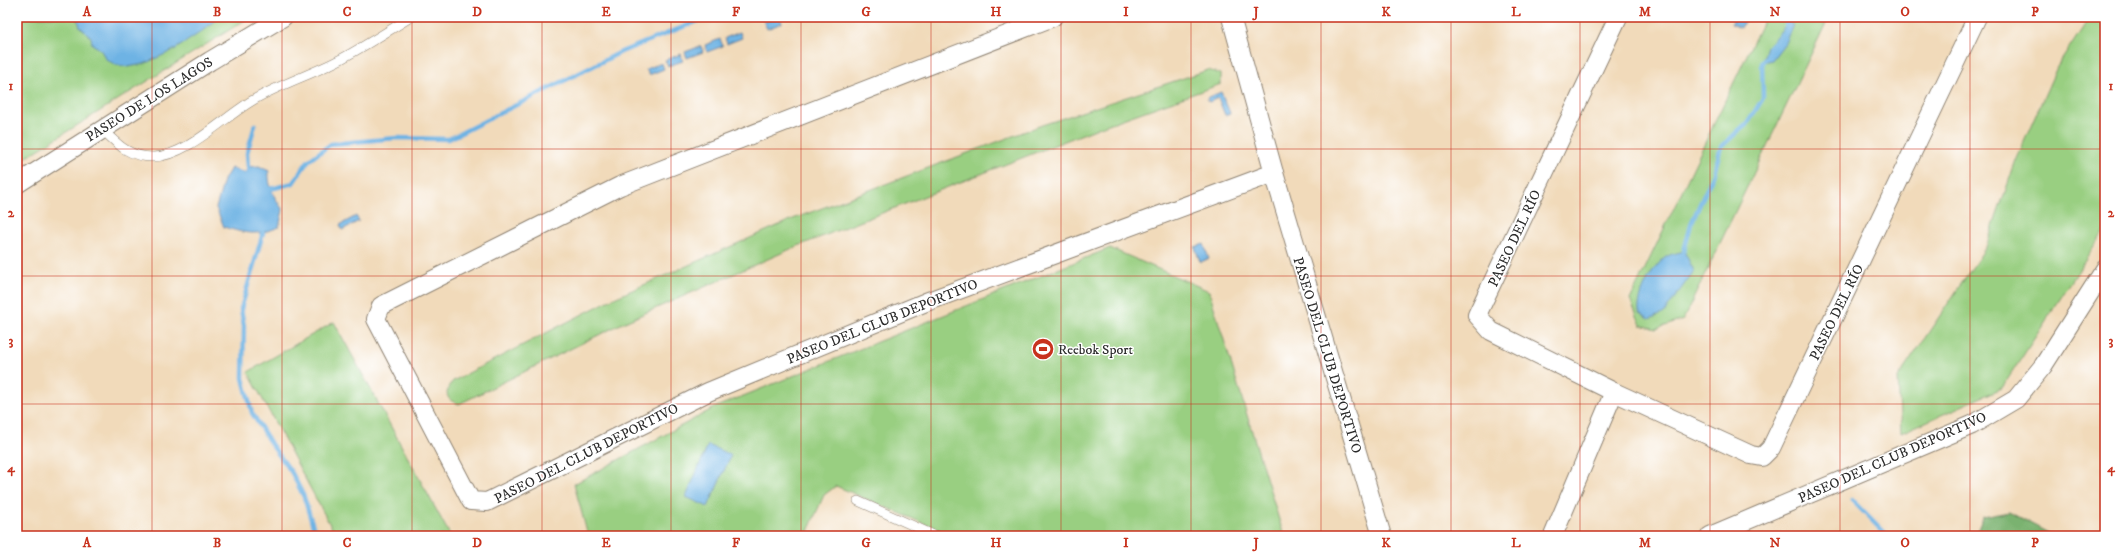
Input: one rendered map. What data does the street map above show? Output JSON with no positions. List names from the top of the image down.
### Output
{
  "streets": {
    "street": ["PASEO DE LOS LAGOS", "PASEO DEL RÍO", "PASEO DEL CLUB DEPORTIVO"]
  },
  "places": {
    "sports": ["Reebok Sport"]
  },
  "grid": {
    "columns": [
      "A",
      "B",
      "C",
      "D",
      "E",
      "F",
      "G",
      "H",
      "I",
      "J",
      "K",
      "L",
      "M",
      "N",
      "O",
      "P"
    ],
    "rows": [
      "1",
      "2",
      "3",
      "4"
    ]
  }
}
